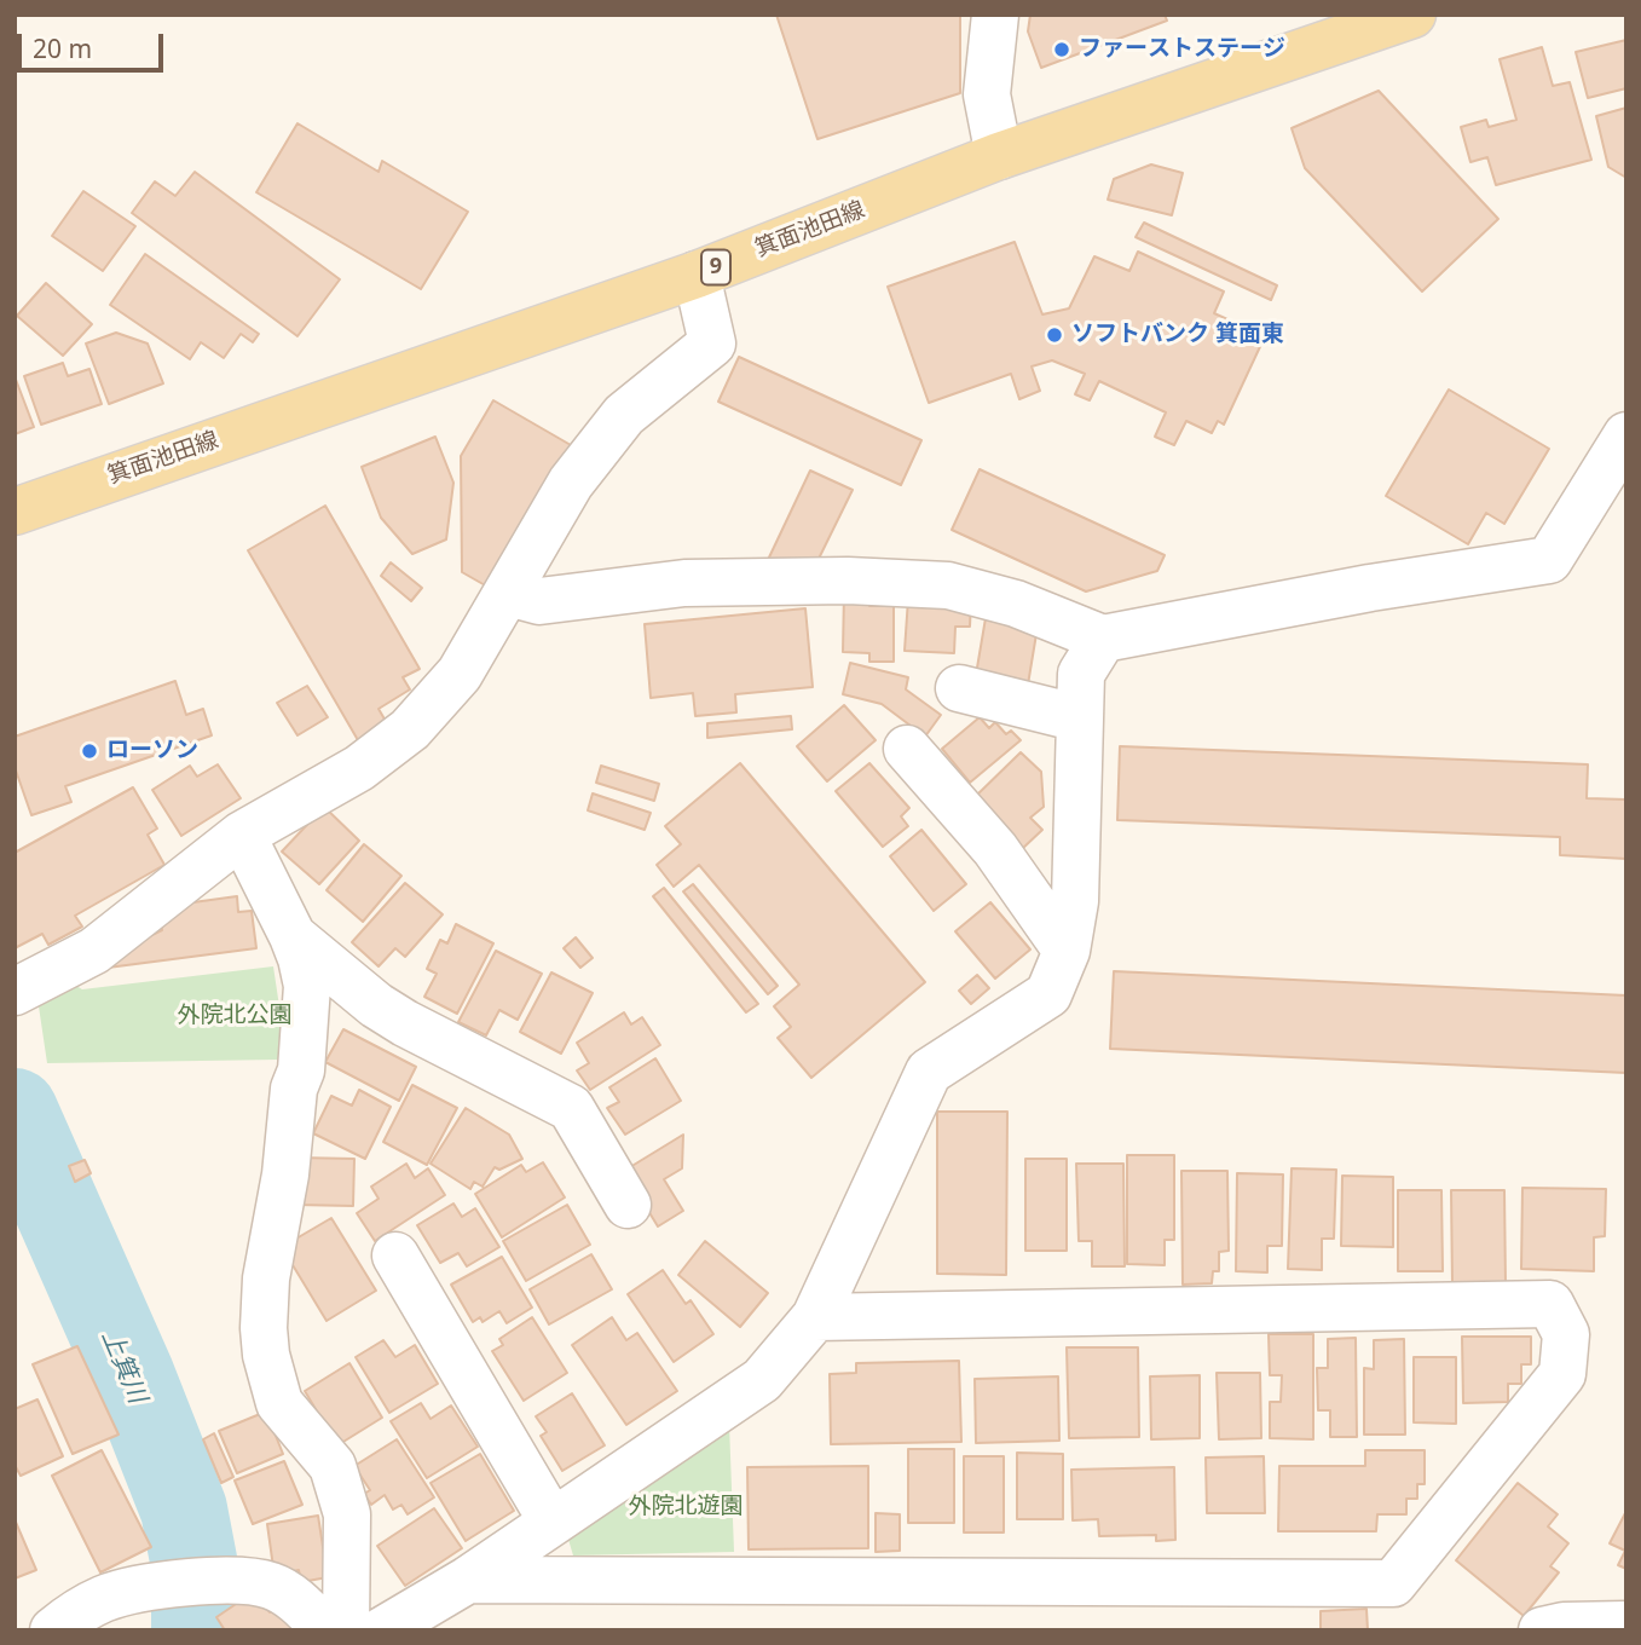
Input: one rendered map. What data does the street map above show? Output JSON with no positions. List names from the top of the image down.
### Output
{
  "streets": {
    "main road": ["箕面池田線", "9"]
  },
  "water": ["上箕川"],
  "parks": ["外院北公園", "外院北遊園"],
  "places": ["ファーストステージ", "ソフトバンク 箕面東", "ローソン"],
  "scale_bar": "20 m"
}
